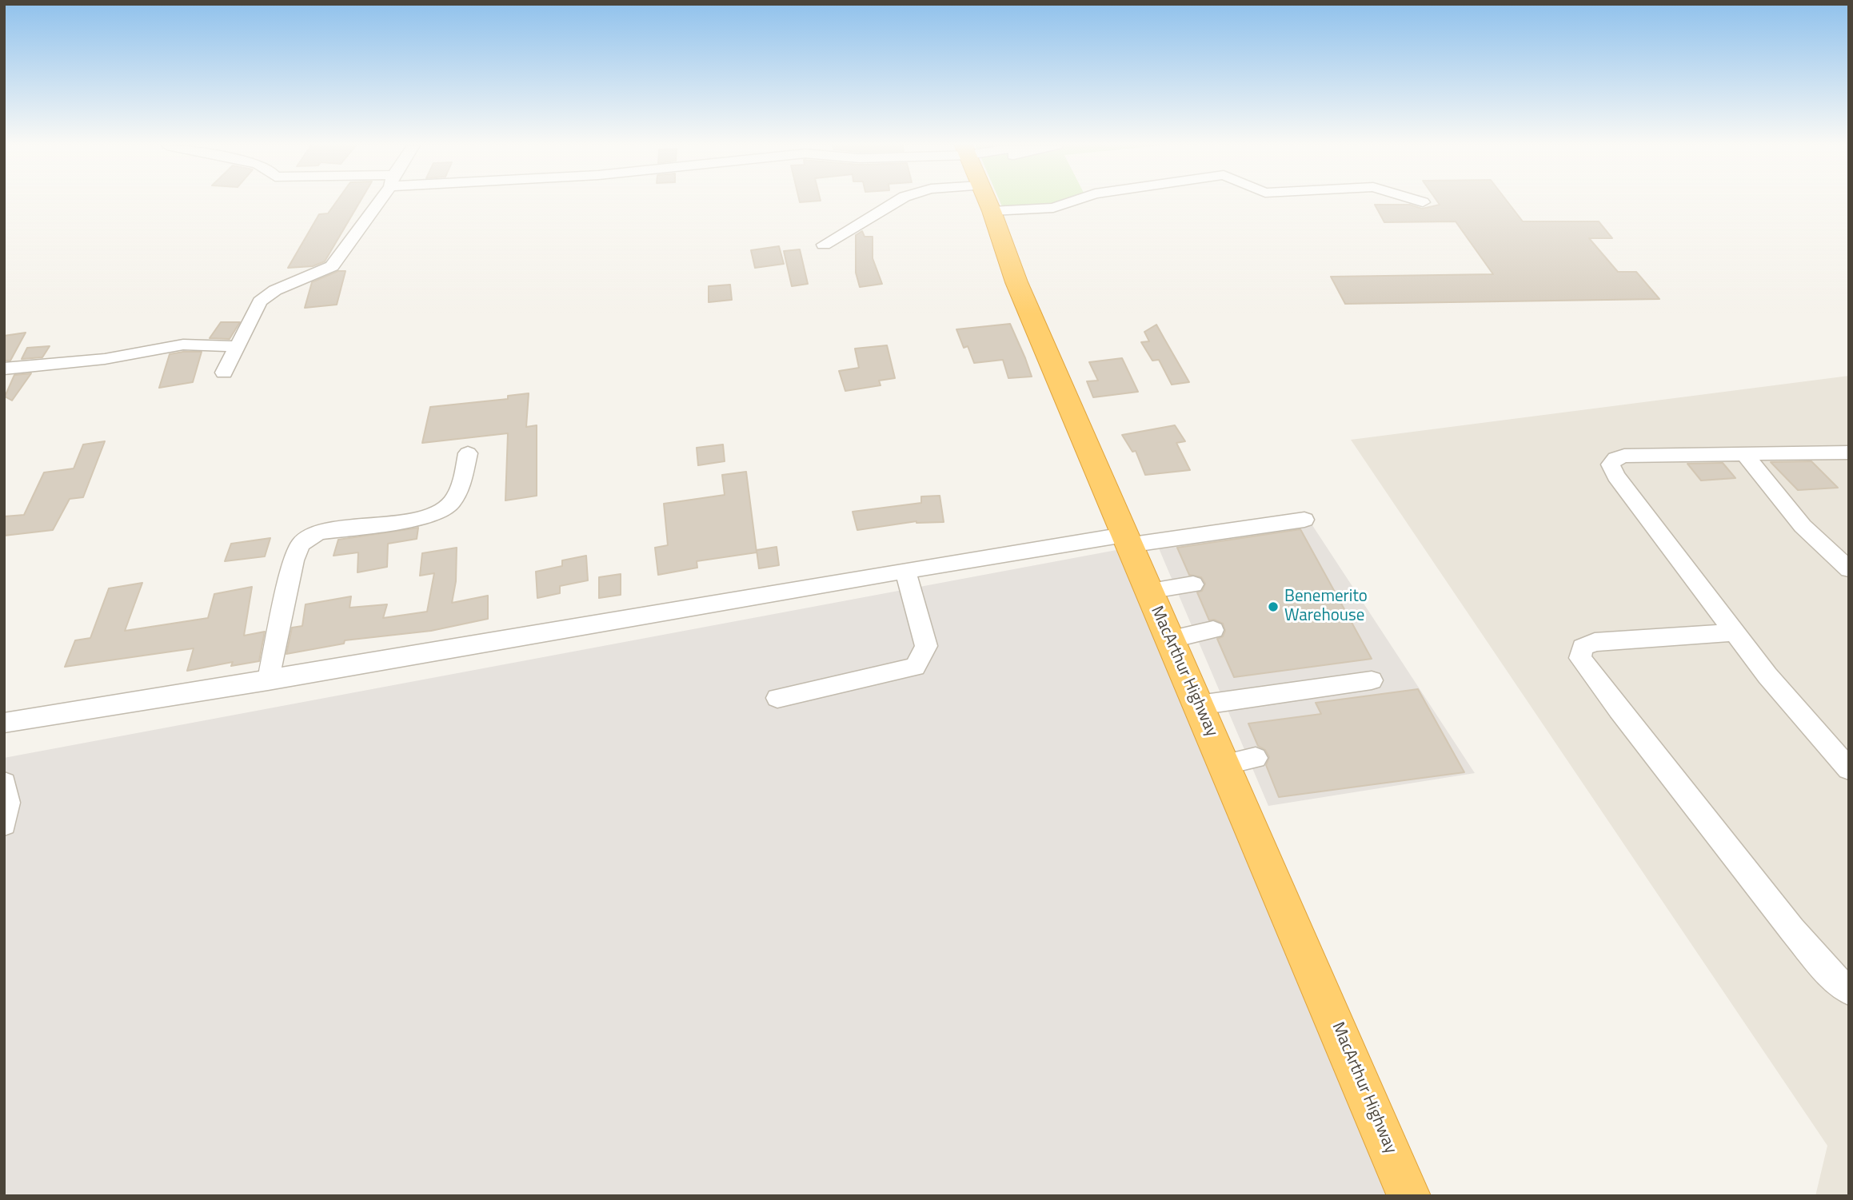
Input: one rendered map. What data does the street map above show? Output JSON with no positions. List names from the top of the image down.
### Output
{
  "streets": {
    "highway": ["MacArthur Highway"]
  },
  "places": ["Benemerito Warehouse"]
}
